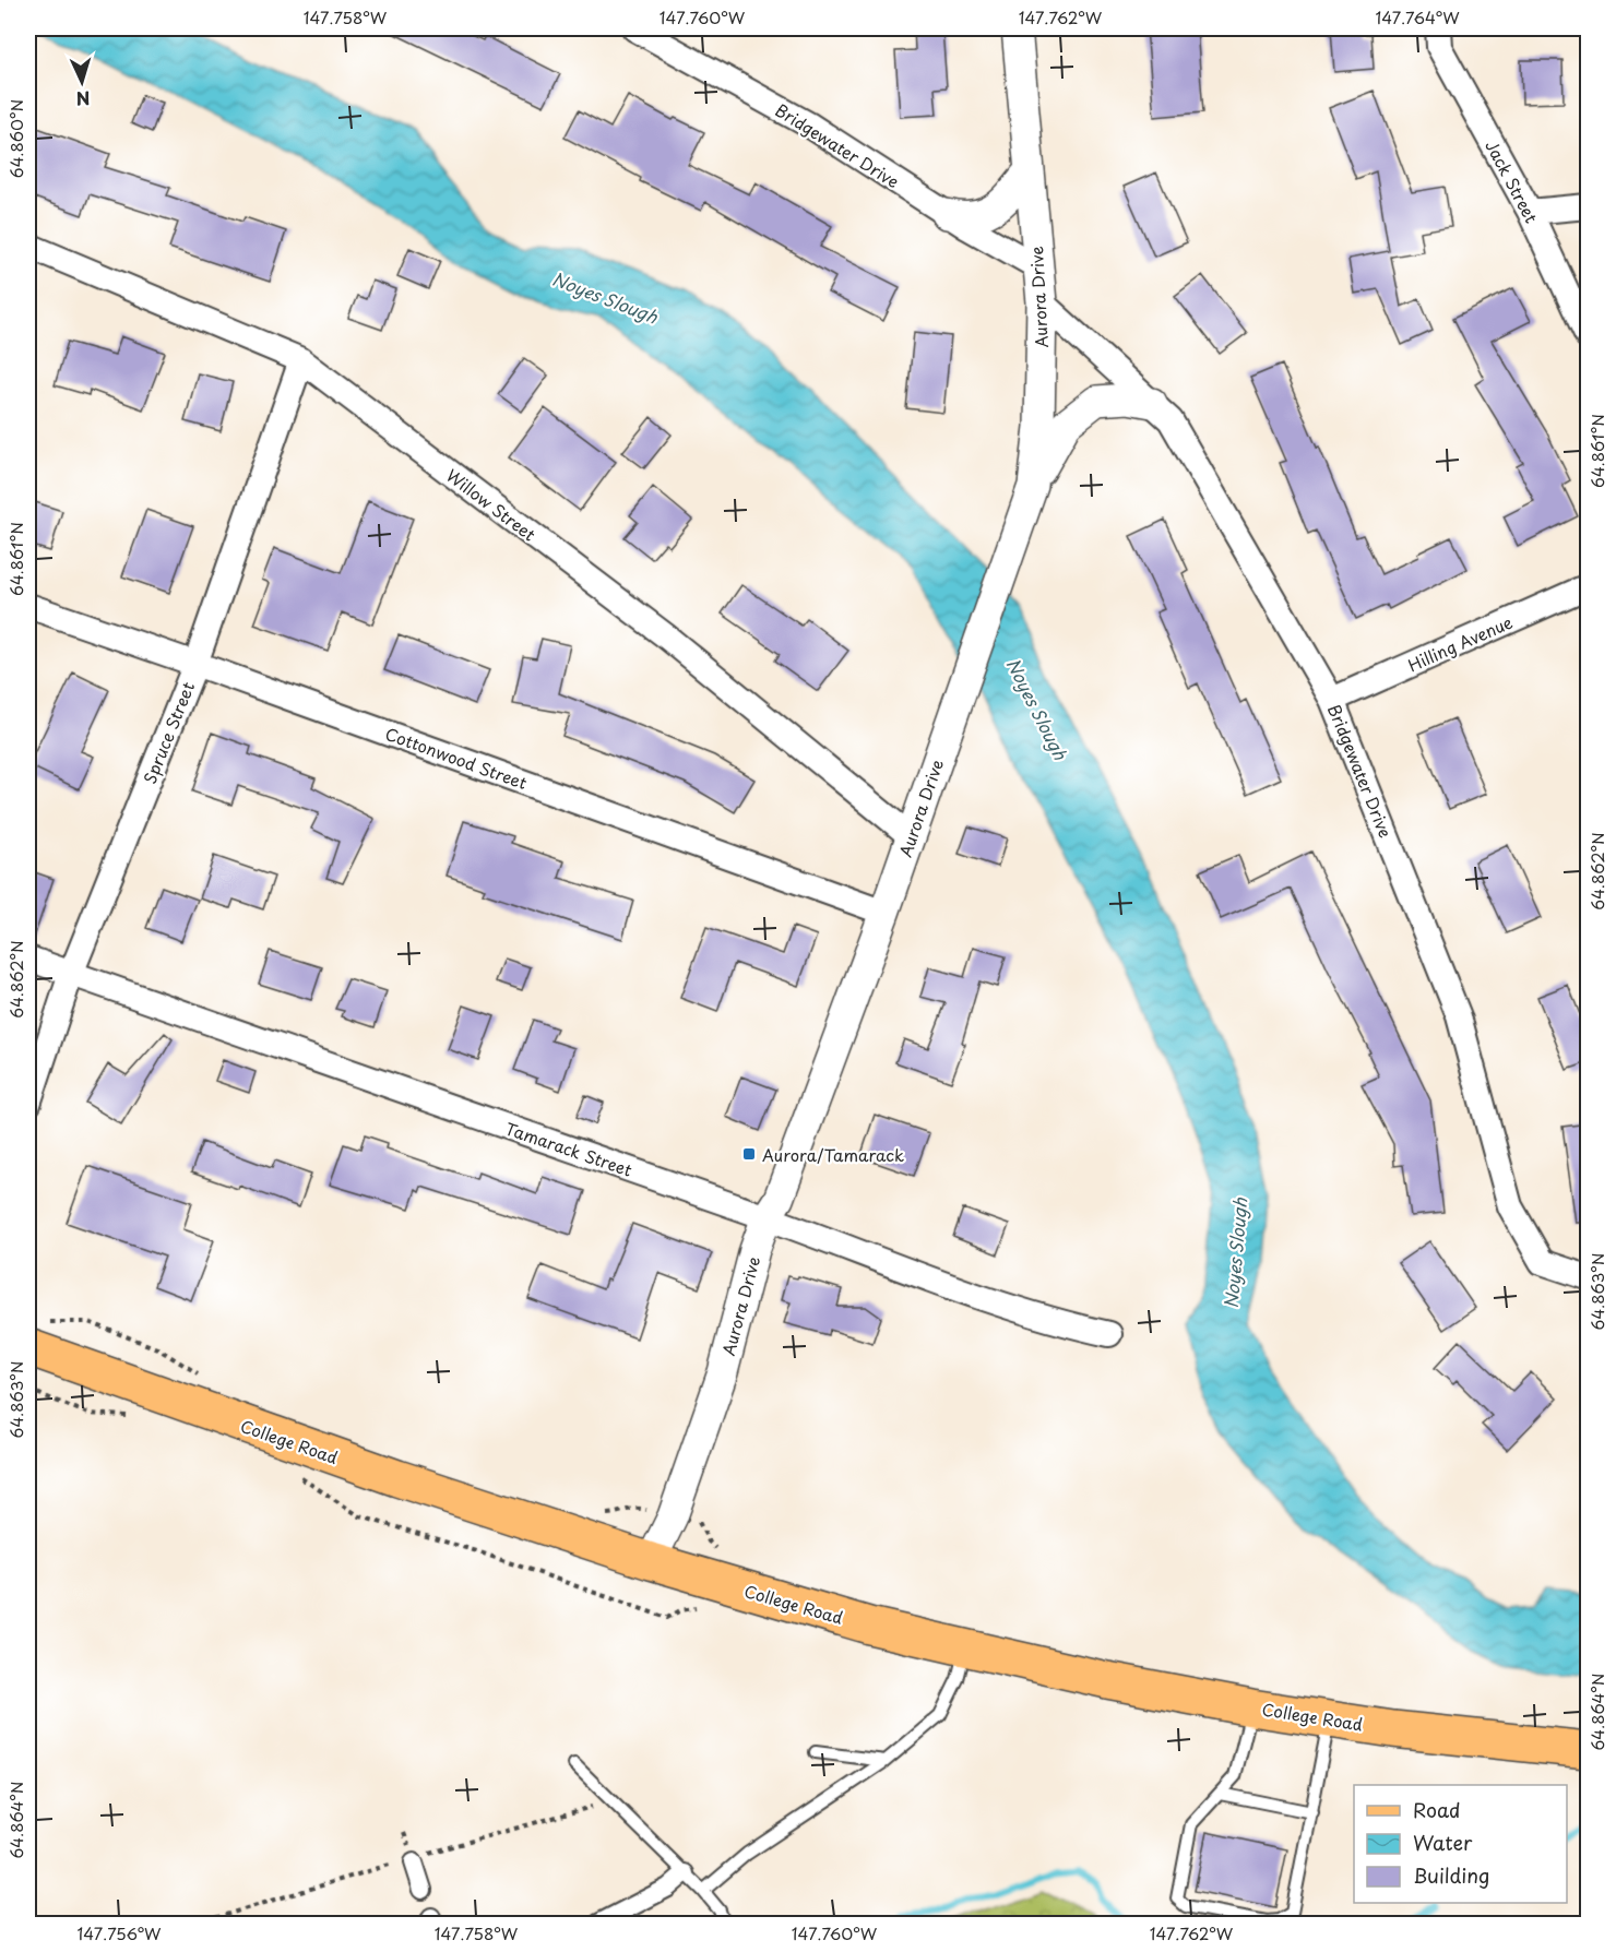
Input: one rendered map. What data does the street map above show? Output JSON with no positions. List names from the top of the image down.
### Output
{
  "streets": {
    "main road": ["College Road"],
    "street": [
      "Bridgewater Drive",
      "Jack Street",
      "Aurora Drive",
      "Willow Street",
      "Hilling Avenue",
      "Spruce Street",
      "Cottonwood Street",
      "Tamarack Street"
    ]
  },
  "crossings": [
    ["Bridgewater Drive", "Aurora Drive"],
    ["Bridgewater Drive", "Hilling Avenue"],
    ["Aurora Drive", "Willow Street"],
    ["Aurora Drive", "Cottonwood Street"],
    ["Aurora Drive", "Tamarack Street"],
    ["Aurora Drive", "College Road"],
    ["Willow Street", "Spruce Street"],
    ["Spruce Street", "Cottonwood Street"],
    ["Spruce Street", "Tamarack Street"]
  ],
  "water": ["Noyes Slough"],
  "places": {
    "transit": ["Aurora/Tamarack"]
  },
  "legend": ["Road", "Water", "Building"],
  "north": "bottom",
  "coordinates": [
    "147.758°W",
    "147.760°W",
    "147.762°W",
    "147.764°W",
    "64.860°N",
    "64.861°N",
    "64.862°N",
    "64.863°N",
    "64.864°N",
    "147.756°W"
  ]
}
